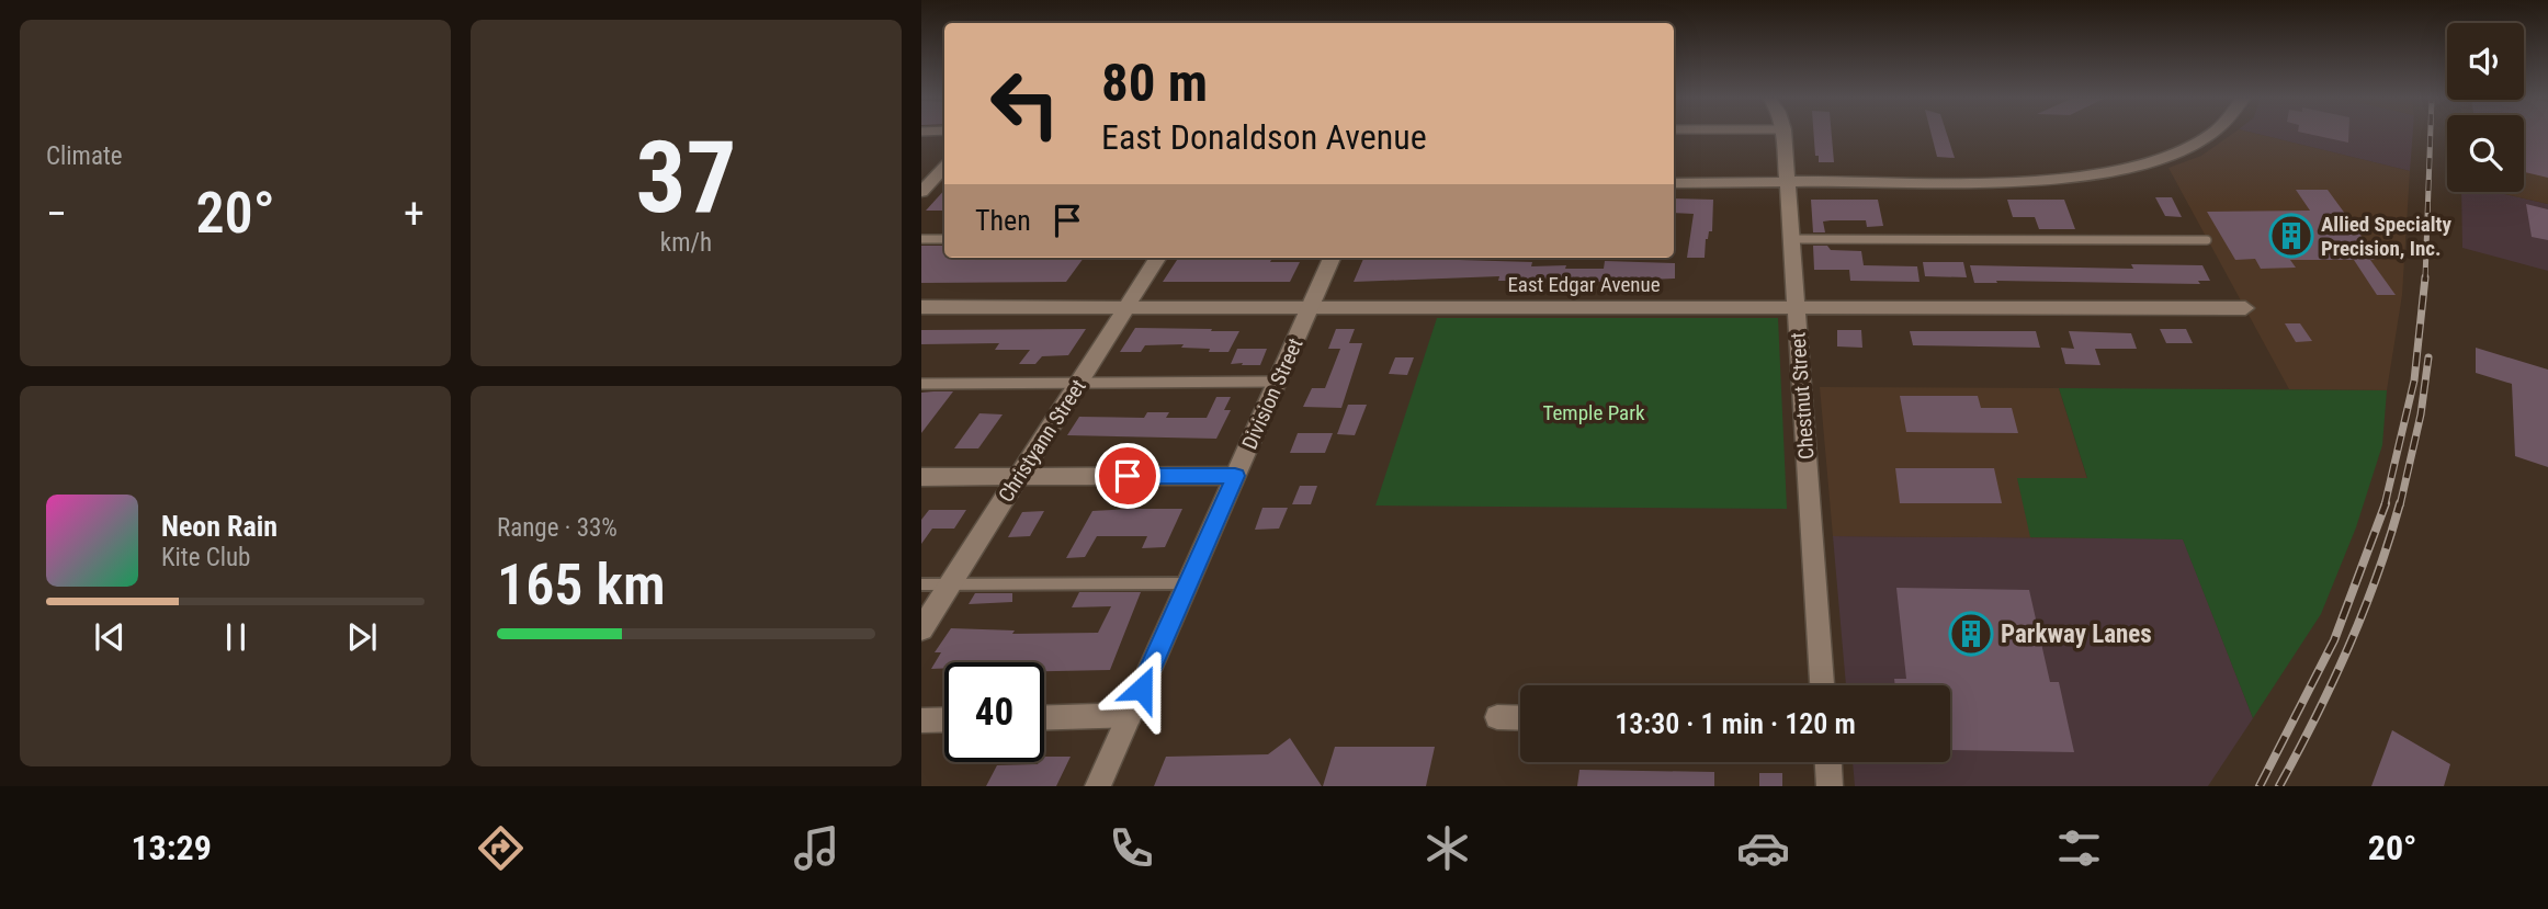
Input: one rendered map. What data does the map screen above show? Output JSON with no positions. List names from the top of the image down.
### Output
{
  "streets": {
    "street": [
      "East Edgar Avenue",
      "Division Street",
      "Chestnut Street",
      "Christyann Street"
    ]
  },
  "crossings": [
    ["East Edgar Avenue", "Division Street"],
    ["East Edgar Avenue", "Chestnut Street"],
    ["East Edgar Avenue", "Christyann Street"]
  ],
  "parks": ["Temple Park"],
  "places": {
    "building": ["Allied Specialty Precision, Inc.", "Parkway Lanes"]
  },
  "page": {
    "tile": [
      "Climate",
      ["37", "km/h"],
      ["Range · 33%", "165 km"]
    ],
    "turn": ["80 m", "East Donaldson Avenue"],
    "heat": ["−", "20°", "+"],
    "then": "Then",
    "song": ["Neon Rain", "Kite Club"],
    "limit": "40",
    "trip": "13:30 · 1 min · 120 m",
    "tabs": ["13:29", "20°"]
  }
}
